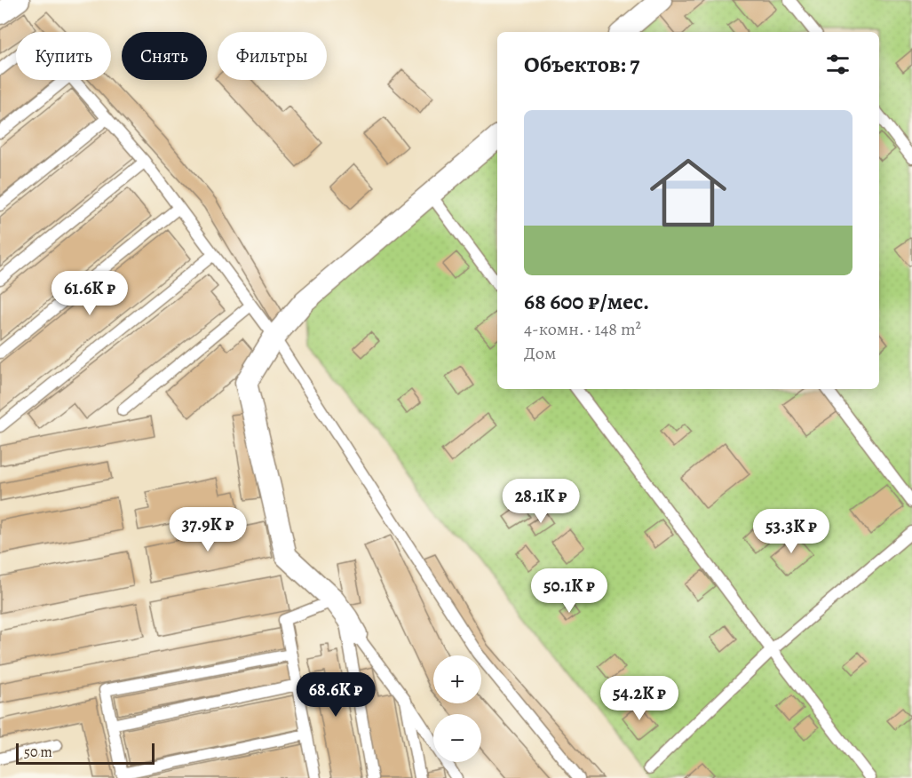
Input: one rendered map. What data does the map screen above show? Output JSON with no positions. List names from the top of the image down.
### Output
{
  "scale_bar": "50 m",
  "page": {
    "chip": ["Купить", "Снять", "Фильтры"],
    "heading": "Объектов: 7",
    "list": [
      {
        "name": "68 600 ₽/мес.",
        "note": "4-комн. · 148 m² · Дом"
      }
    ],
    "price": [
      "61.6K ₽",
      "28.1K ₽",
      "37.9K ₽",
      "53.3K ₽",
      "50.1K ₽",
      "68.6K ₽",
      "54.2K ₽"
    ],
    "map_buttons": ["+", "−"],
    "scale": "50 m"
  }
}
